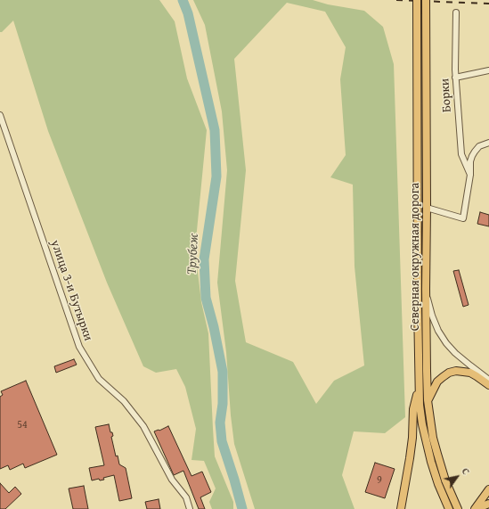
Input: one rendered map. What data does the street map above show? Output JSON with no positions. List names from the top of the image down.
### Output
{
  "streets": {
    "main road": ["Северная окружная дорога"],
    "street": ["Борки", "улица 3-и Бутырки"]
  },
  "water": ["Трубеж"],
  "house_numbers": ["54", "9"],
  "north": "top right"
}
